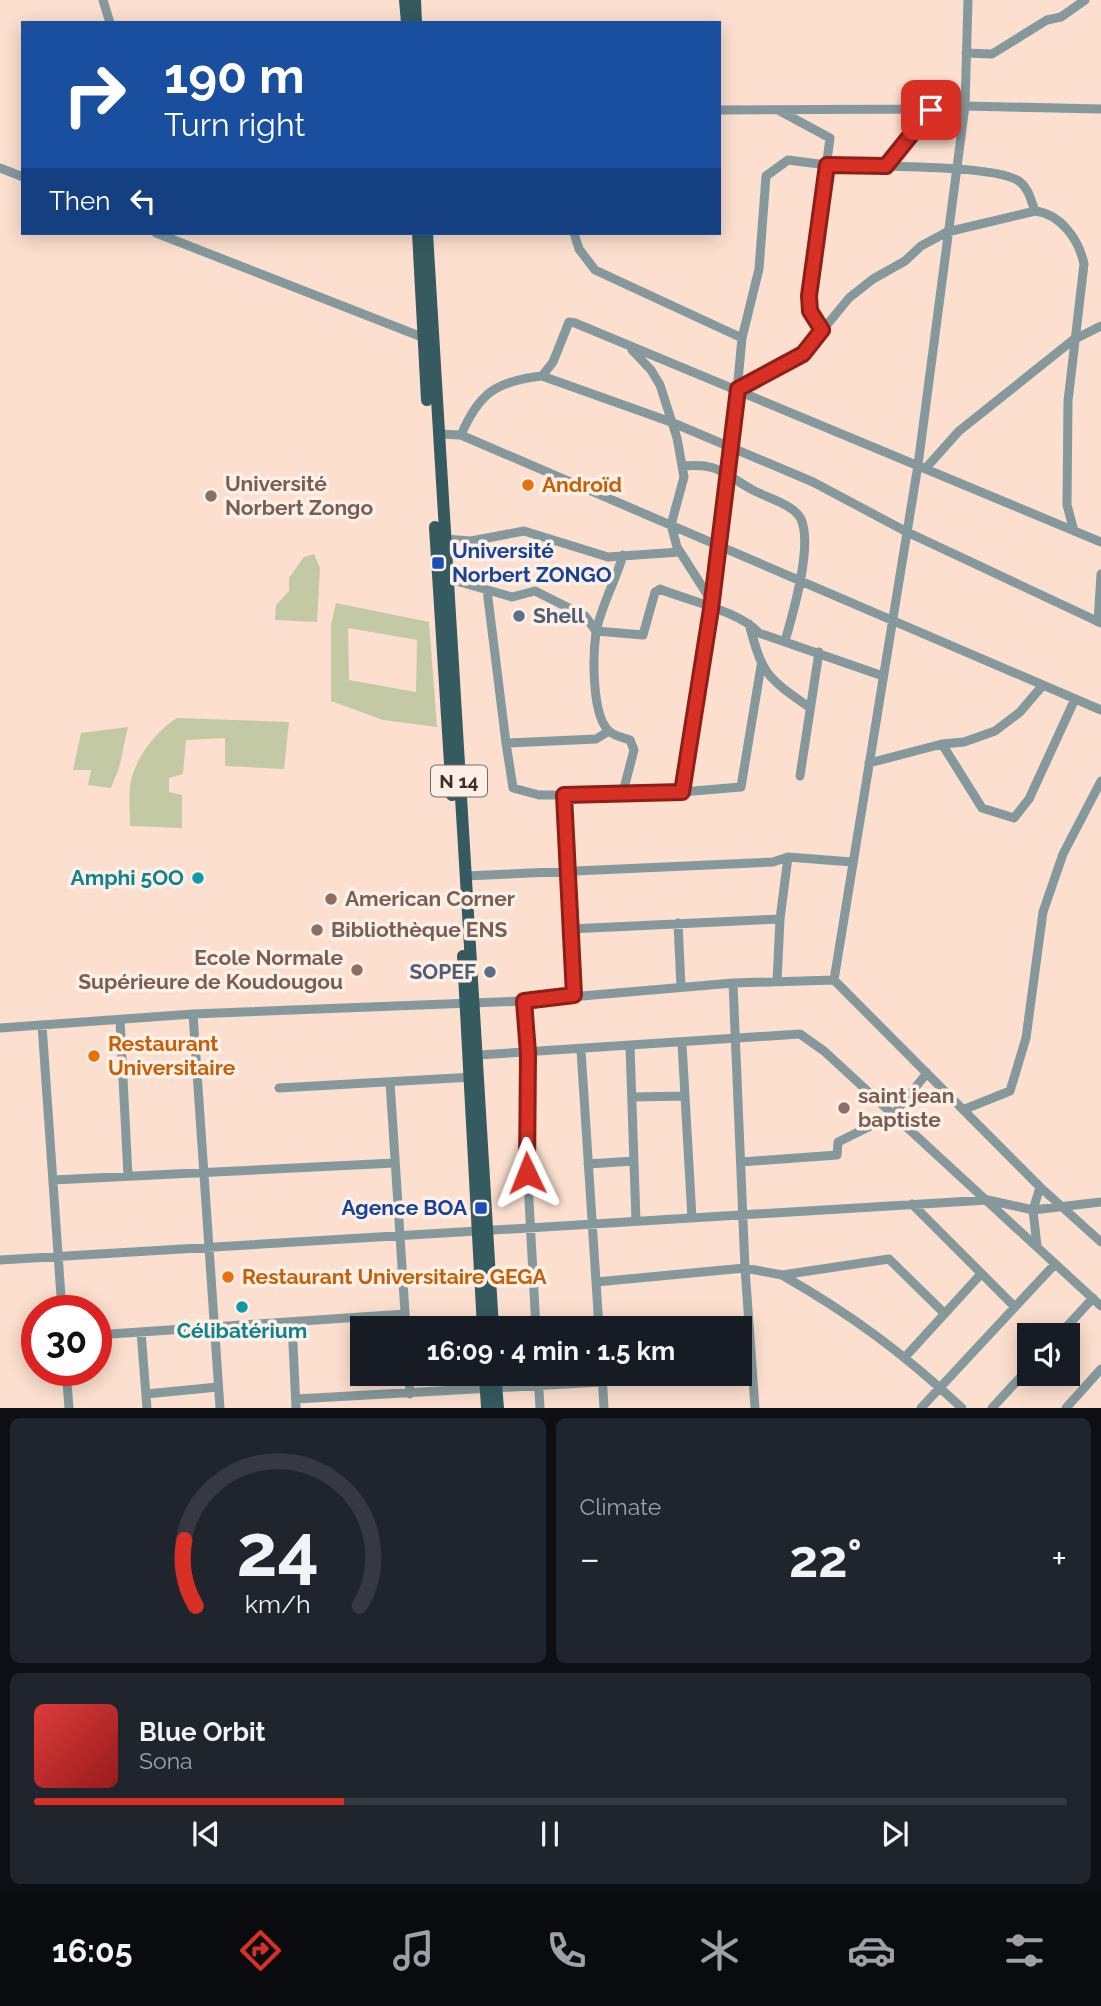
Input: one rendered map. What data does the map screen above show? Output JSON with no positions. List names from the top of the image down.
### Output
{
  "streets": {
    "main road": ["N 14"]
  },
  "places": {
    "other": [
      "Androïd",
      "Université Norbert Zongo",
      "Shell",
      "Amphi 5OO",
      "American Corner",
      "Bibliothèque ENS",
      "Ecole Normale Supérieure de Koudougou",
      "SOPEF",
      "Restaurant Universitaire",
      "saint jean baptiste",
      "Restaurant Universitaire GEGA",
      "Célibatérium"
    ],
    "transit": ["Université Norbert ZONGO", "Agence BOA"]
  },
  "page": {
    "turn": ["190 m", "Turn right"],
    "then": "Then",
    "limit": "30",
    "trip": "16:09 · 4 min · 1.5 km",
    "tile": "Climate",
    "heat": ["−", "22°", "+"],
    "song": ["Blue Orbit", "Sona"],
    "tabs": "16:05",
    "gauge": ["24", "km/h"]
  }
}
